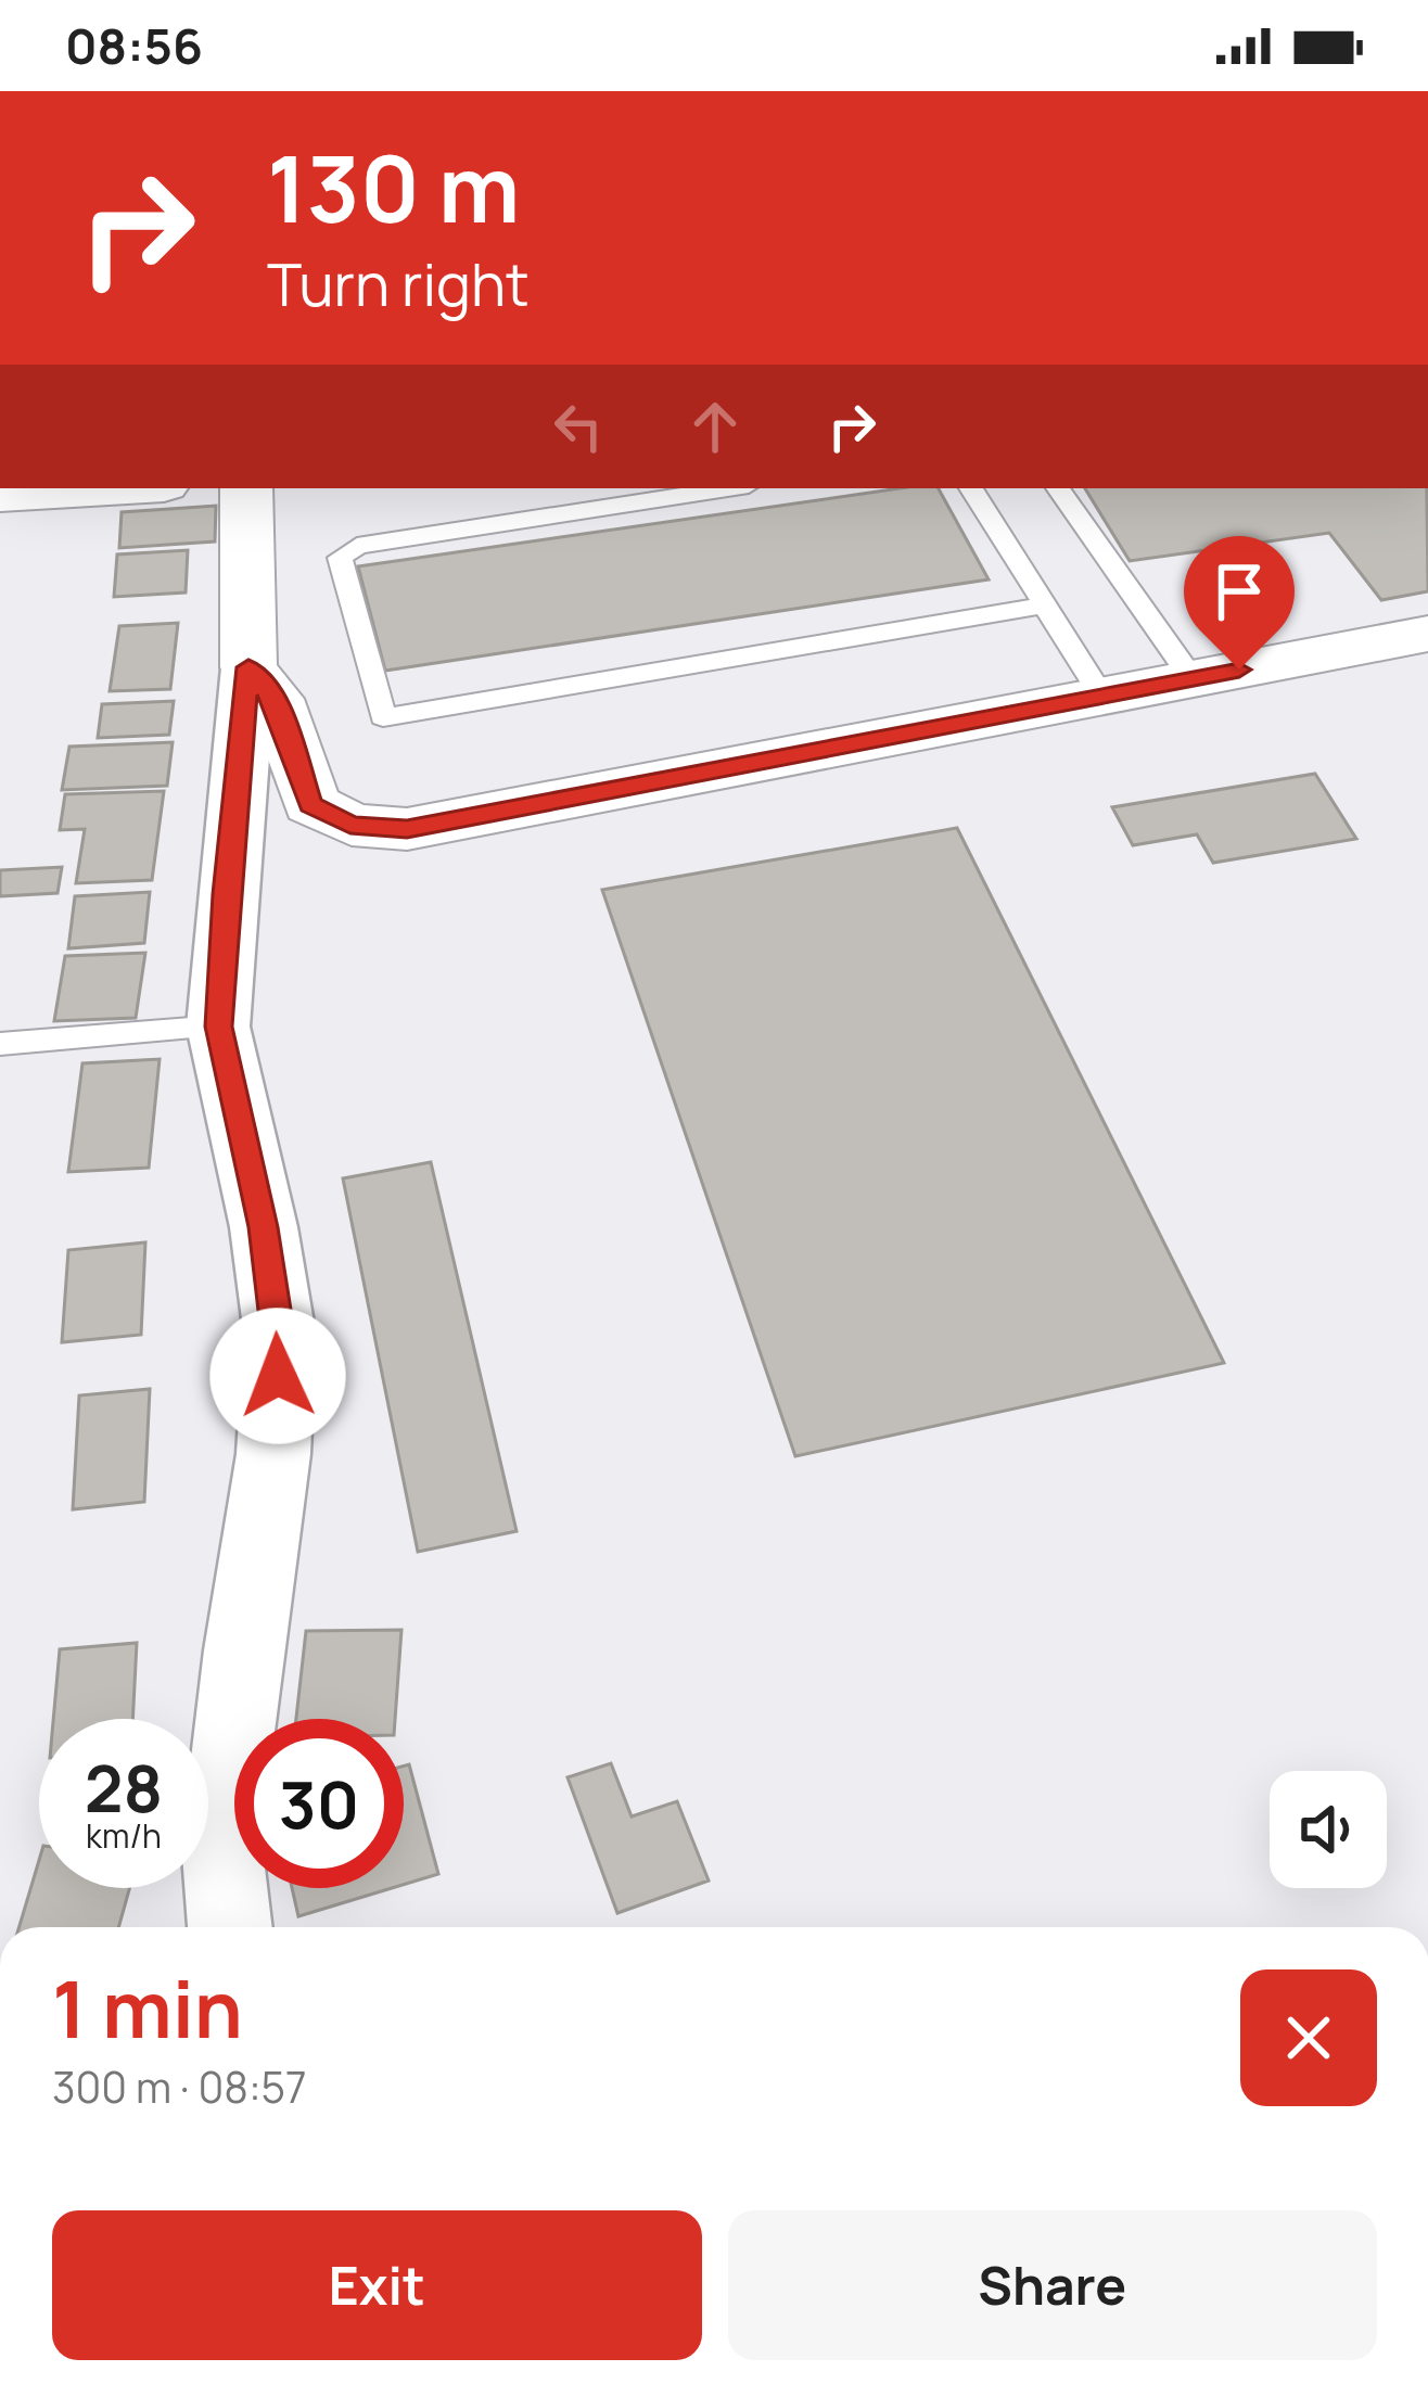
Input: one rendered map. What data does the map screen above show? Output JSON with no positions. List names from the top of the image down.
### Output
{
  "page": {
    "status": "08:56",
    "turn": ["130 m", "Turn right"],
    "speed": "28 km/h",
    "limit": "30",
    "heading": ["1 min", "300 m · 08:57"],
    "buttons": ["Exit", "Share"]
  }
}
